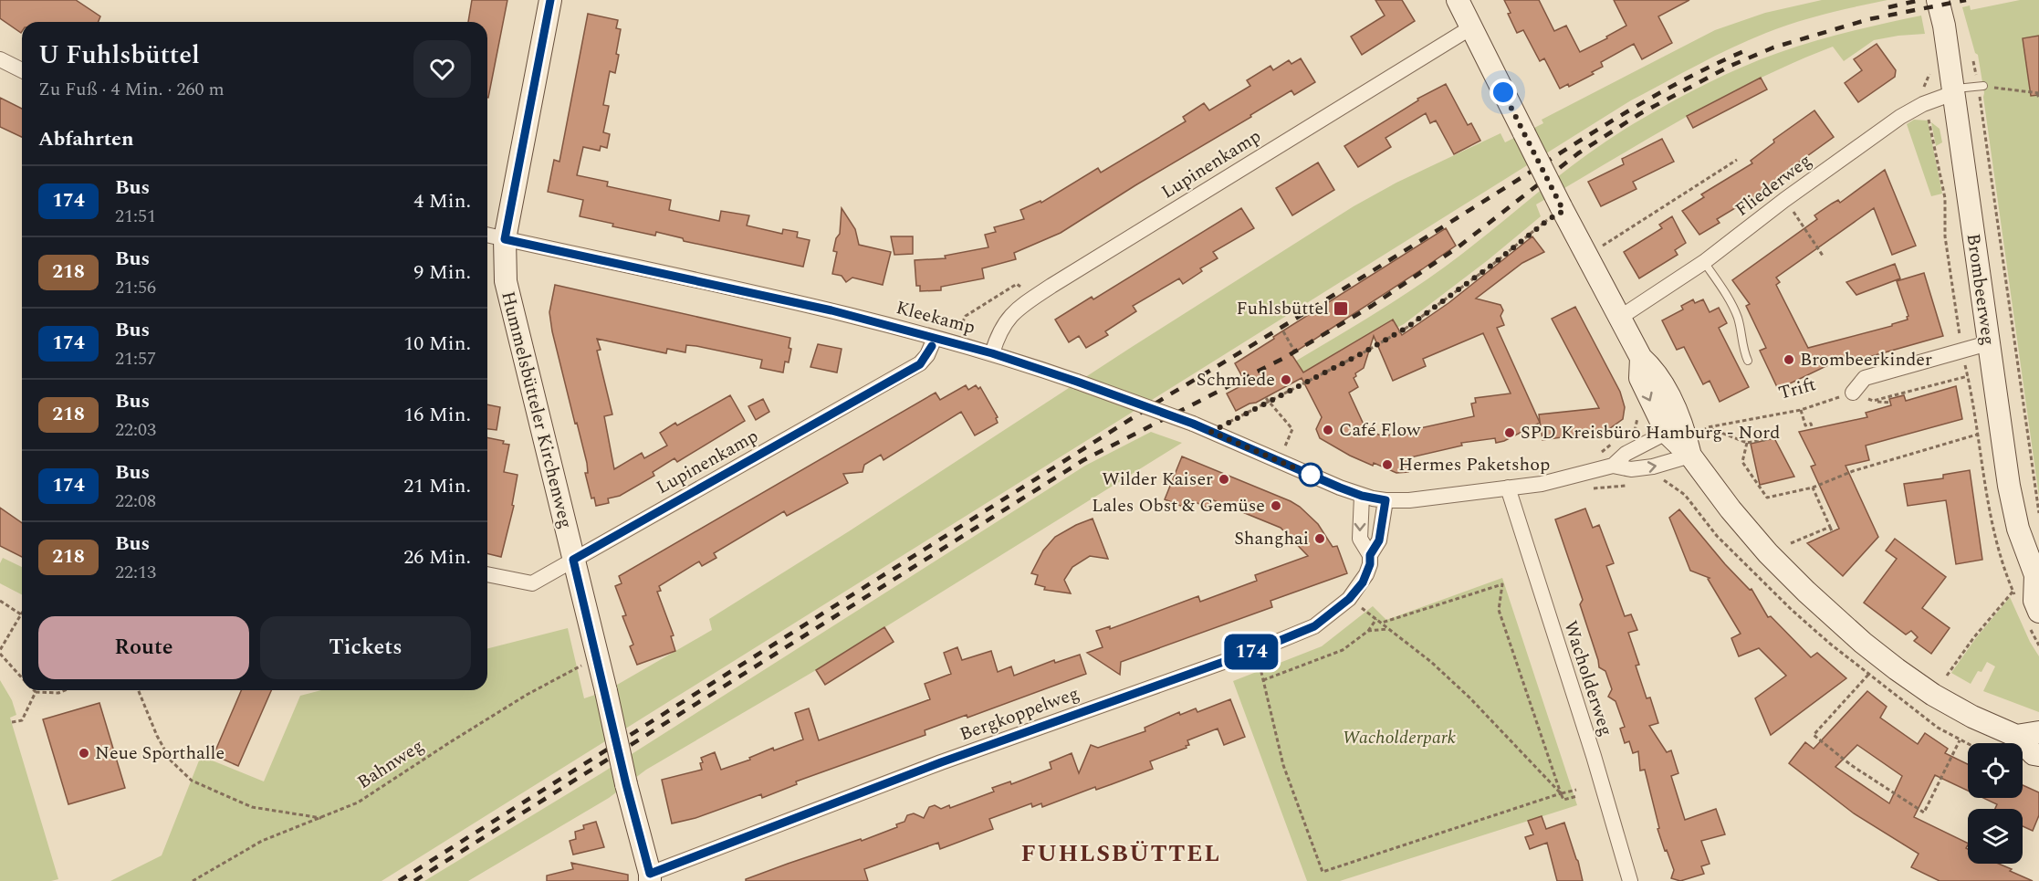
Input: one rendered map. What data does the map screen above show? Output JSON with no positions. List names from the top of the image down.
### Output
{
  "streets": {
    "main road": ["Brombeerweg", "Hummelsbütteler Kirchenweg"],
    "street": [
      "Lupinenkamp",
      "Fliederweg",
      "Kleekamp",
      "Wacholderweg",
      "Bergkoppelweg"
    ],
    "path": ["Trift", "Bahnweg"]
  },
  "crossings": [
    ["Lupinenkamp", "Kleekamp"],
    ["Lupinenkamp", "Hummelsbütteler Kirchenweg"],
    ["Fliederweg", "Brombeerweg"],
    ["Kleekamp", "Hummelsbütteler Kirchenweg"],
    ["Hummelsbütteler Kirchenweg", "Bergkoppelweg"],
    ["Hummelsbütteler Kirchenweg", "Bahnweg"]
  ],
  "districts": ["FUHLSBÜTTEL"],
  "parks": ["Wacholderpark"],
  "places": {
    "transit": ["Fuhlsbüttel"],
    "other": [
      "Brombeerkinder",
      "Schmiede",
      "Café Flow",
      "SPD Kreisbüro Hamburg - Nord",
      "Hermes Paketshop",
      "Wilder Kaiser",
      "Lales Obst & Gemüse",
      "Shanghai",
      "Neue Sporthalle"
    ]
  },
  "lines": ["bus line 174"],
  "page": {
    "on_map": "174",
    "heading": [
      ["U Fuhlsbüttel", "Zu Fuß · 4 Min. · 260 m"],
      "Abfahrten"
    ],
    "list": [
      {
        "mark": "174",
        "name": "Bus",
        "note": "21:51",
        "value": "4 Min."
      },
      {
        "mark": "218",
        "name": "Bus",
        "note": "21:56",
        "value": "9 Min."
      },
      {
        "mark": "174",
        "name": "Bus",
        "note": "21:57",
        "value": "10 Min."
      },
      {
        "mark": "218",
        "name": "Bus",
        "note": "22:03",
        "value": "16 Min."
      },
      {
        "mark": "174",
        "name": "Bus",
        "note": "22:08",
        "value": "21 Min."
      },
      {
        "mark": "218",
        "name": "Bus",
        "note": "22:13",
        "value": "26 Min."
      }
    ],
    "buttons": ["Route", "Tickets"]
  }
}
